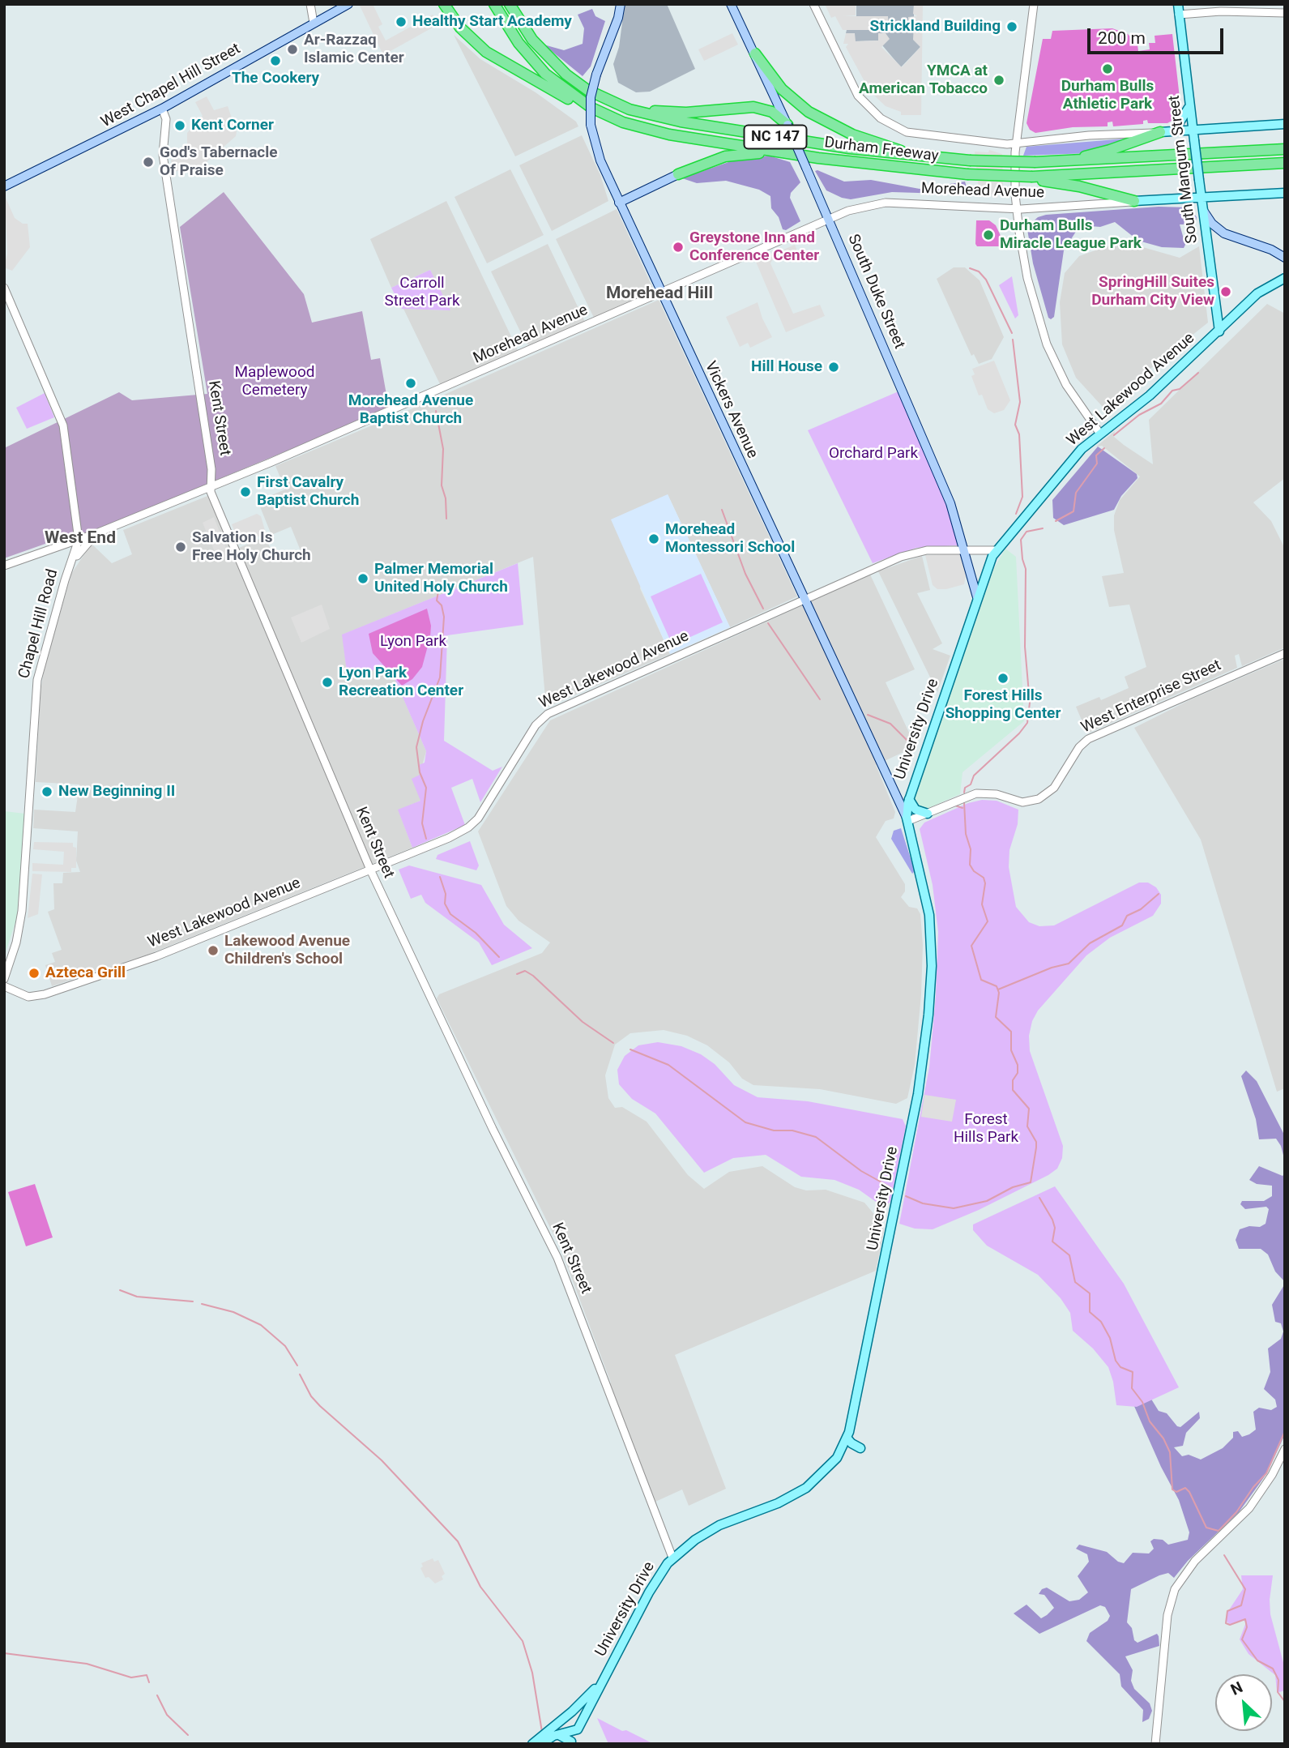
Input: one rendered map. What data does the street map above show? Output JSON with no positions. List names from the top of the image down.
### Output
{
  "streets": {
    "highway": ["NC 147", "Durham Freeway"],
    "main road": [
      "West Chapel Hill Street",
      "South Mangum Street",
      "Morehead Avenue",
      "South Duke Street",
      "West Lakewood Avenue",
      "Vickers Avenue",
      "University Drive"
    ],
    "street": ["Kent Street", "Chapel Hill Road", "West Enterprise Street"]
  },
  "crossings": [
    ["West Chapel Hill Street", "Kent Street"],
    ["South Mangum Street", "Morehead Avenue"],
    ["South Mangum Street", "West Lakewood Avenue"],
    ["Morehead Avenue", "South Duke Street"],
    ["Morehead Avenue", "Vickers Avenue"],
    ["Morehead Avenue", "Kent Street"],
    ["Morehead Avenue", "Chapel Hill Road"],
    ["South Duke Street", "West Lakewood Avenue"],
    ["South Duke Street", "University Drive"],
    ["West Lakewood Avenue", "Vickers Avenue"],
    ["West Lakewood Avenue", "Kent Street"],
    ["West Lakewood Avenue", "University Drive"],
    ["Vickers Avenue", "University Drive"],
    ["Kent Street", "University Drive"]
  ],
  "districts": ["Morehead Hill", "West End"],
  "parks": [
    "Carroll Street Park",
    "Maplewood Cemetery",
    "Orchard Park",
    "Lyon Park",
    "Forest Hills Park"
  ],
  "places": [
    "Healthy Start Academy",
    "Strickland Building",
    "Ar-Razzaq Islamic Center",
    "The Cookery",
    "Durham Bulls Athletic Park",
    "YMCA at American Tobacco",
    "Kent Corner",
    "God's Tabernacle Of Praise",
    "Durham Bulls Miracle League Park",
    "Greystone Inn and Conference Center",
    "SpringHill Suites Durham City View",
    "Hill House",
    "Morehead Avenue Baptist Church",
    "First Cavalry Baptist Church",
    "Morehead Montessori School",
    "Salvation Is Free Holy Church",
    "Palmer Memorial United Holy Church",
    "Forest Hills Shopping Center",
    "Lyon Park Recreation Center",
    "New Beginning II",
    "Lakewood Avenue Children's School",
    "Azteca Grill"
  ],
  "scale_bar": "200 m",
  "north": "top left"
}
